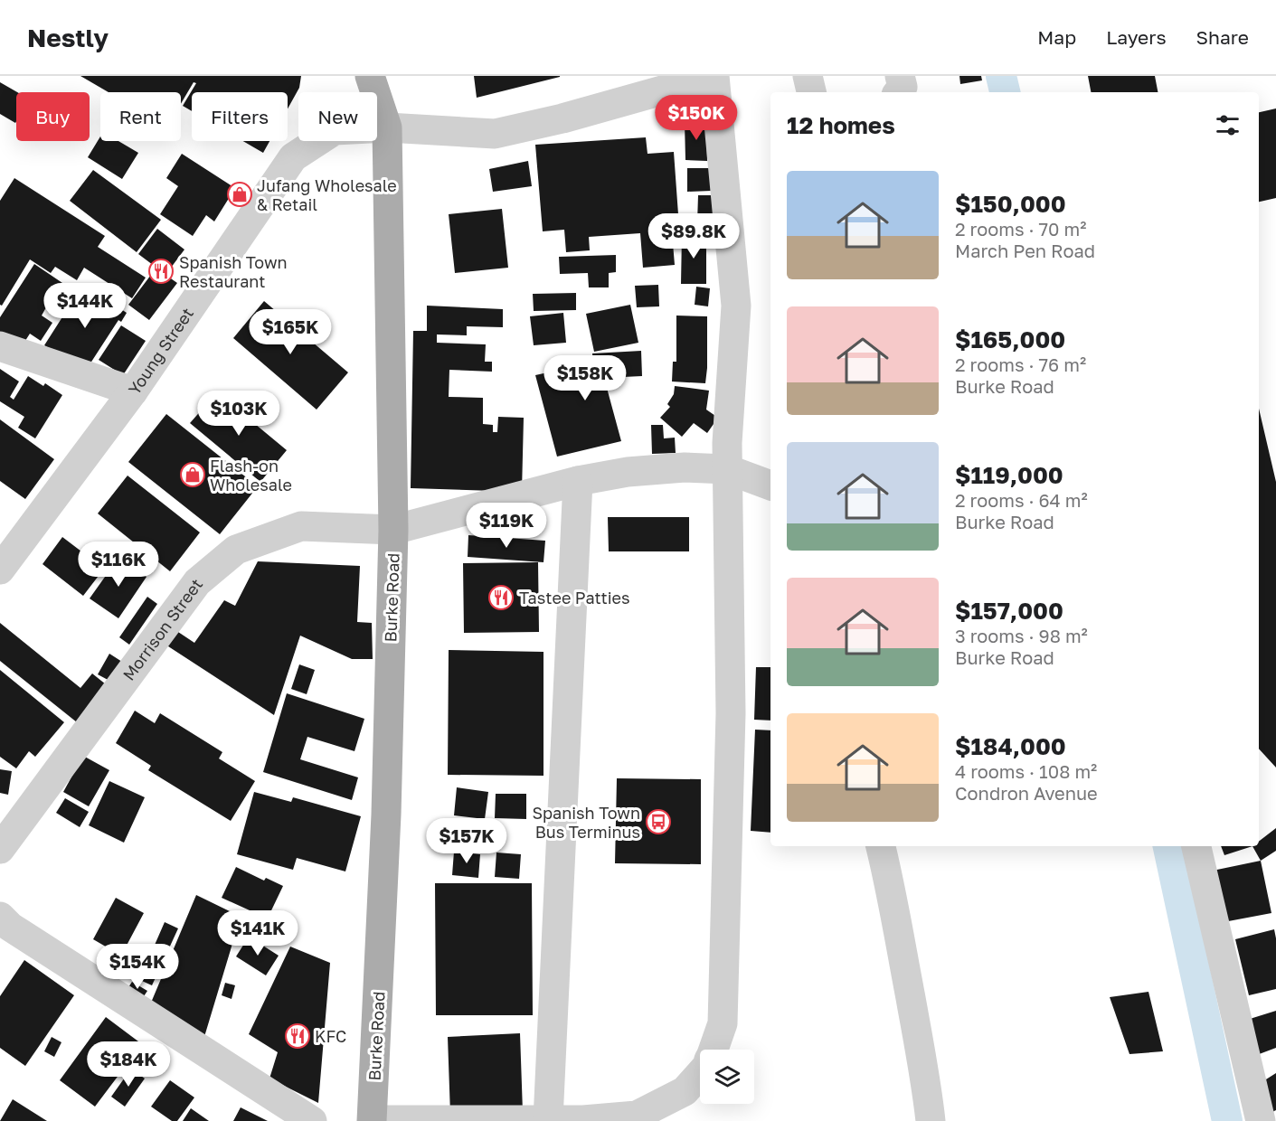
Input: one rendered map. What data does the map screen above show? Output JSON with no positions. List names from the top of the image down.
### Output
{
  "streets": {
    "main road": ["Burke Road"],
    "street": ["Young Street", "Morrison Street"]
  },
  "crossings": [
    ["Young Street", "Burke Road"],
    ["Burke Road", "Morrison Street"]
  ],
  "places": {
    "shop": ["Jufang Wholesale & Retail", "Flash-on Wholesale"],
    "restaurant": ["Spanish Town Restaurant", "Tastee Patties", "KFC"],
    "bus stop": ["Spanish Town Bus Terminus"]
  },
  "page": {
    "header": "Nestly",
    "nav": ["Map", "Layers", "Share"],
    "chip": [
      "Buy",
      "Rent",
      "Filters",
      "New"
    ],
    "heading": "12 homes",
    "price": [
      "$150K",
      "$89.8K",
      "$144K",
      "$165K",
      "$158K",
      "$103K",
      "$119K",
      "$116K",
      "$157K",
      "$141K",
      "$154K",
      "$184K"
    ],
    "list": [
      {
        "name": "$150,000",
        "note": "2 rooms · 70 m² · March Pen Road"
      },
      {
        "name": "$165,000",
        "note": "2 rooms · 76 m² · Burke Road"
      },
      {
        "name": "$119,000",
        "note": "2 rooms · 64 m² · Burke Road"
      },
      {
        "name": "$157,000",
        "note": "3 rooms · 98 m² · Burke Road"
      },
      {
        "name": "$184,000",
        "note": "4 rooms · 108 m² · Condron Avenue"
      }
    ]
  }
}
